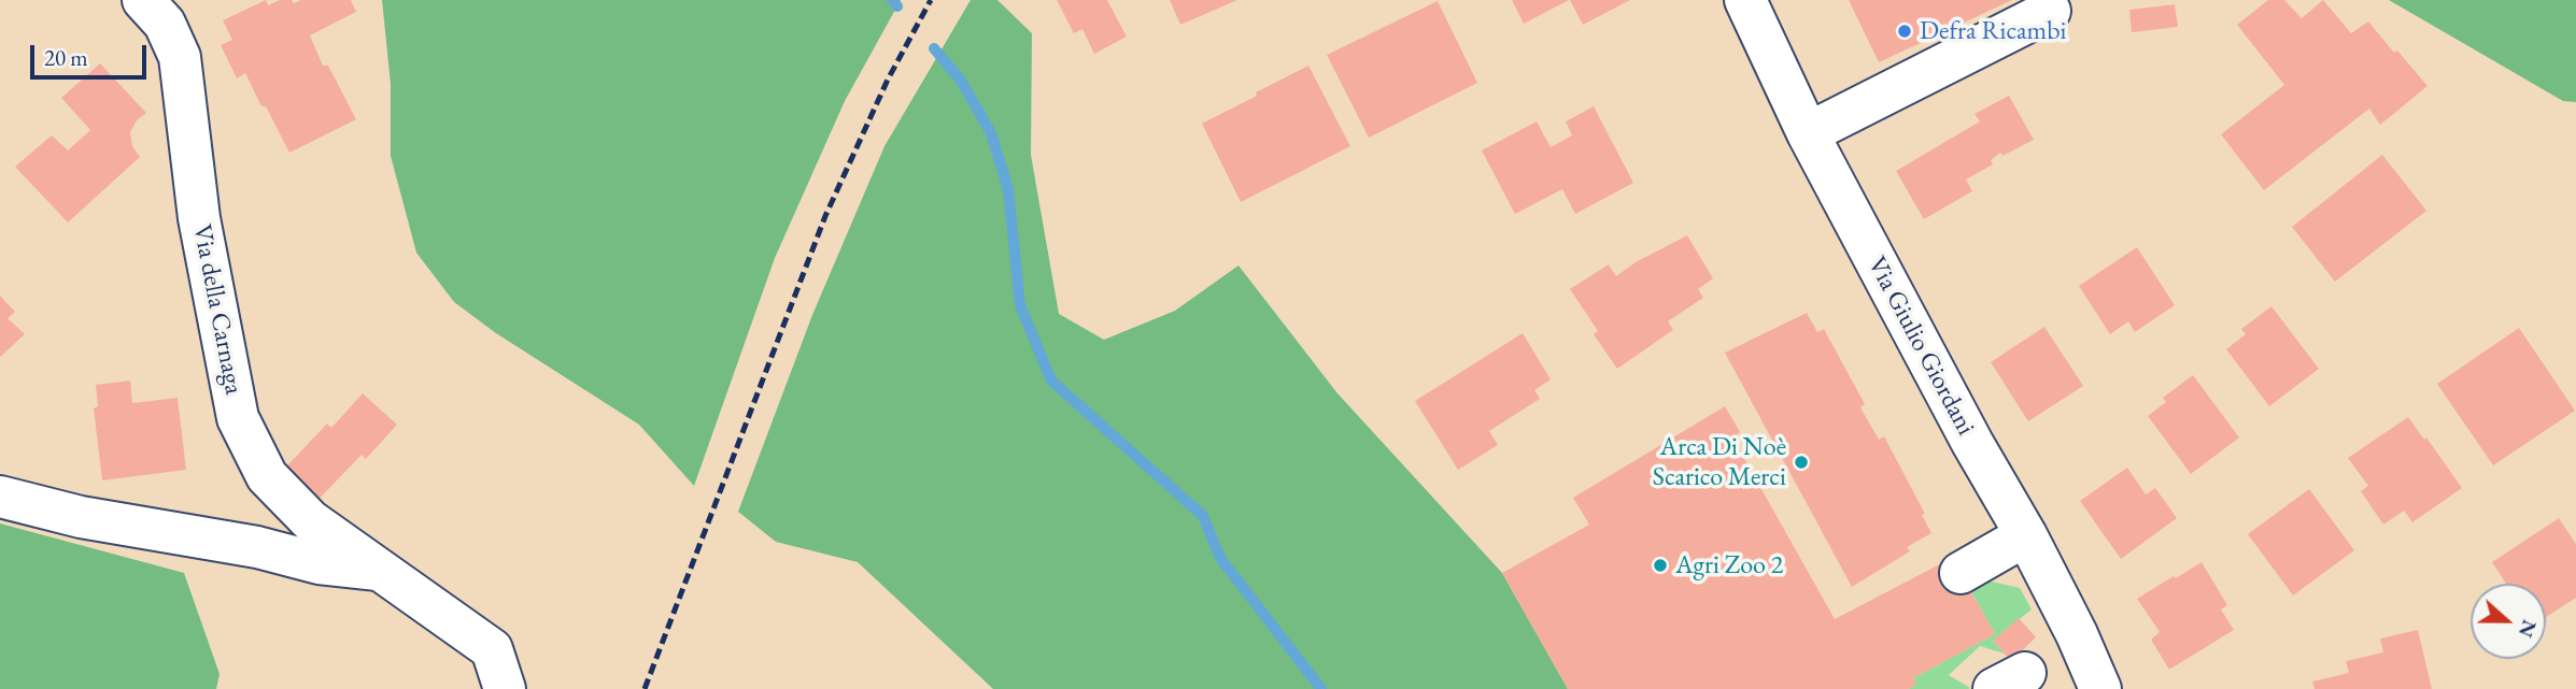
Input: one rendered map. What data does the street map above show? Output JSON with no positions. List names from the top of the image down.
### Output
{
  "streets": {
    "street": ["Via della Carnaga", "Via Giulio Giordani"]
  },
  "places": ["Defra Ricambi", "Arca Di Noè Scarico Merci", "Agri Zoo 2"],
  "scale_bar": "20 m",
  "north": "right"
}
